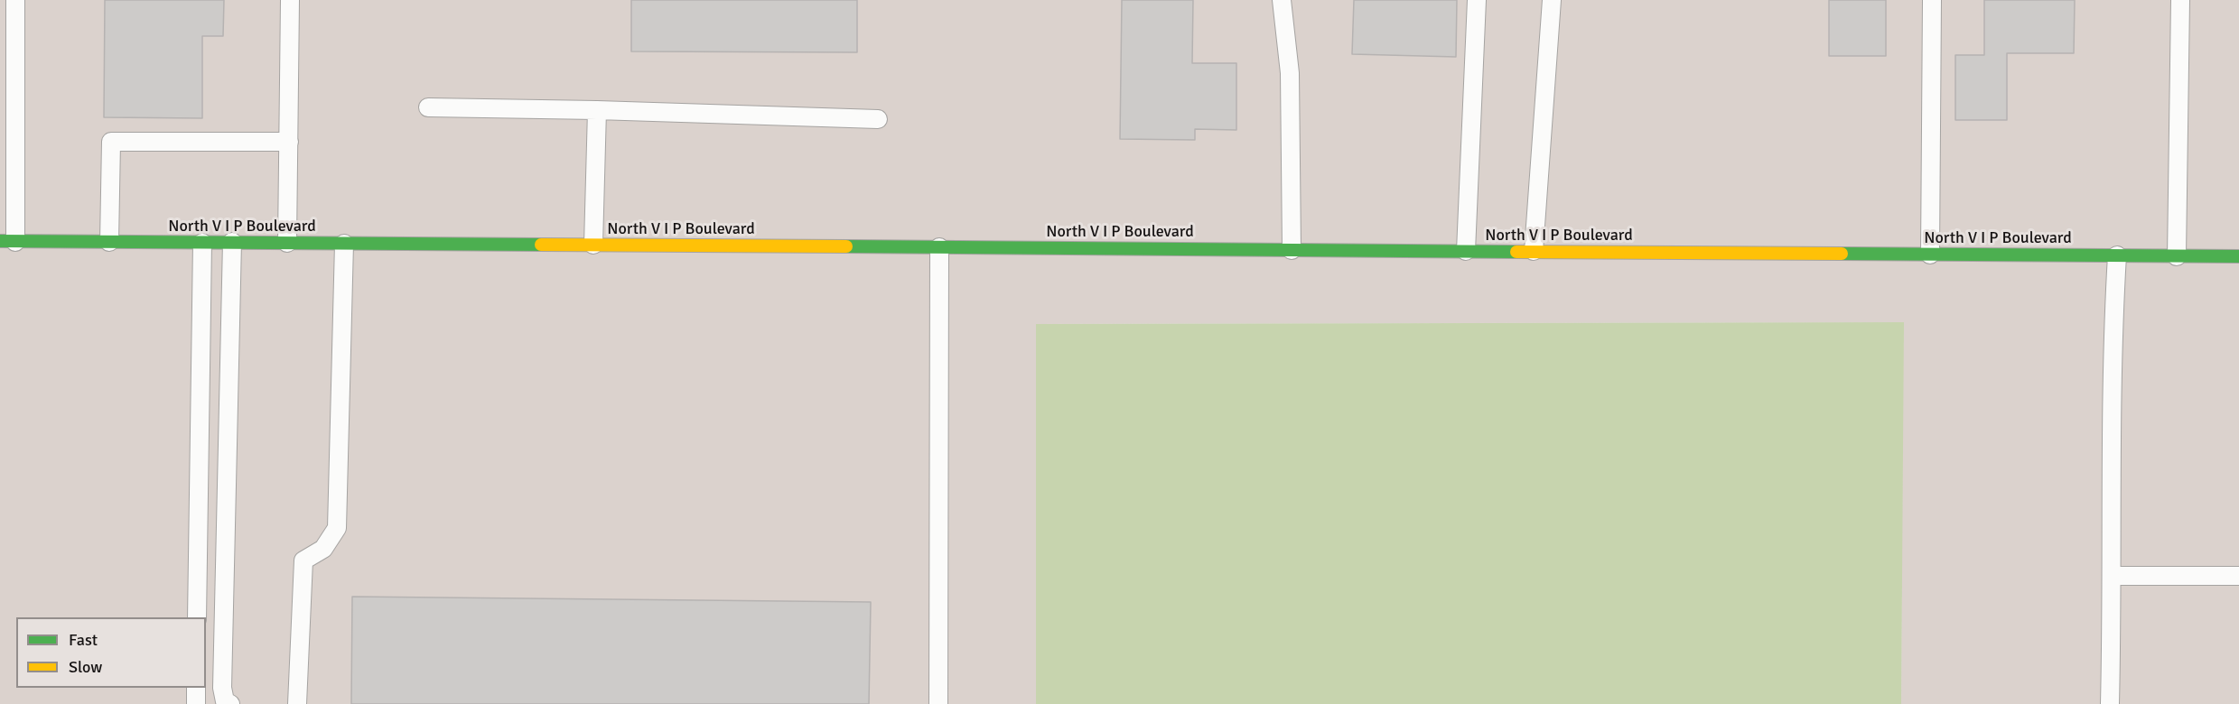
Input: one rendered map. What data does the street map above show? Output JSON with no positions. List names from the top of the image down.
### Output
{
  "streets": {
    "street": ["North V I P Boulevard"]
  },
  "legend": ["Fast", "Slow"]
}
